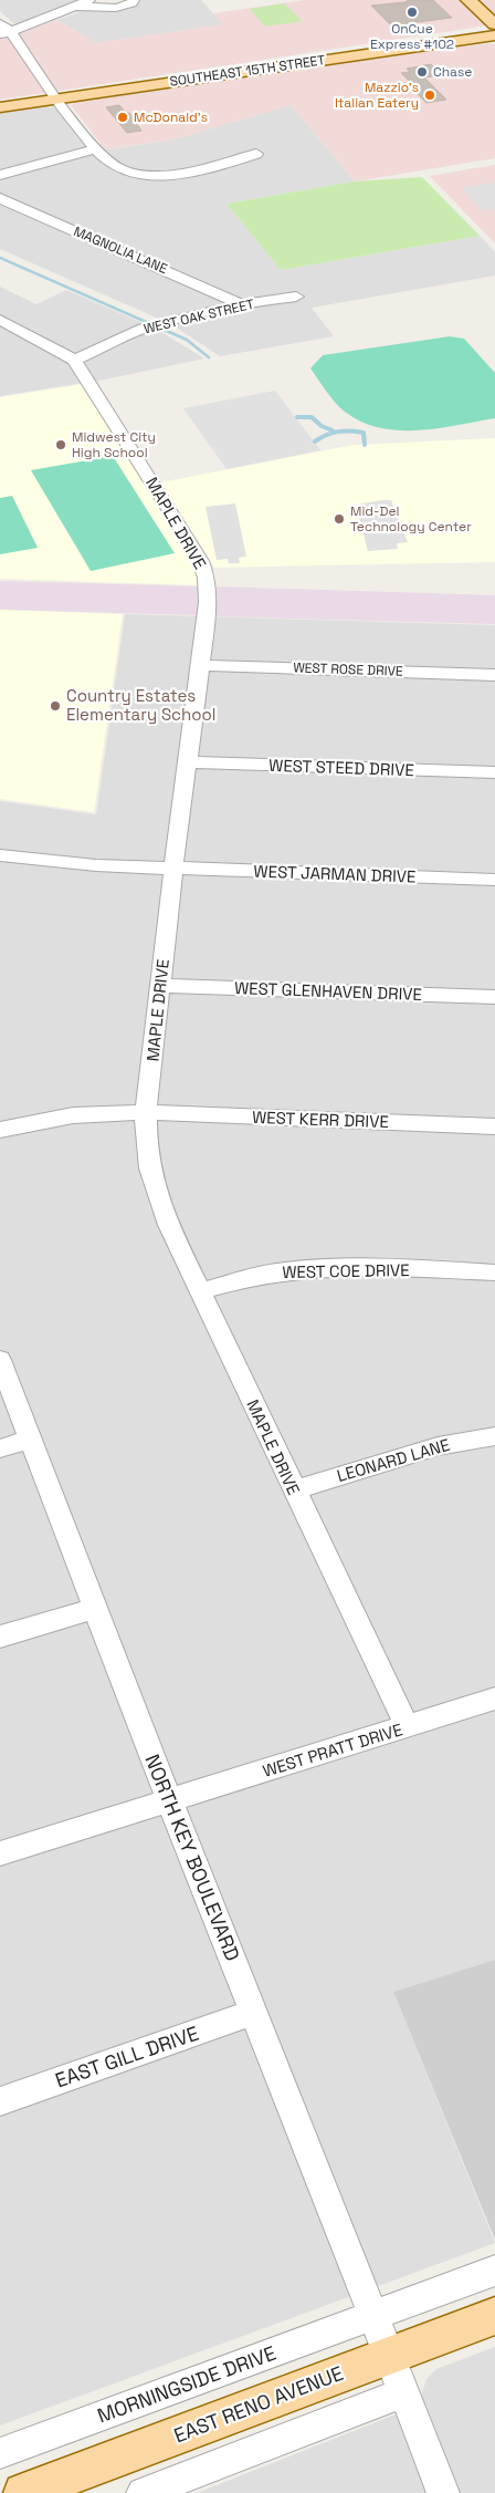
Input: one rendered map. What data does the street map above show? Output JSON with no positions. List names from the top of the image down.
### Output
{
  "streets": {
    "main road": ["SOUTHEAST 15TH STREET", "EAST RENO AVENUE"],
    "street": [
      "MAGNOLIA LANE",
      "WEST OAK STREET",
      "MAPLE DRIVE",
      "WEST ROSE DRIVE",
      "WEST STEED DRIVE",
      "WEST JARMAN DRIVE",
      "WEST GLENHAVEN DRIVE",
      "WEST KERR DRIVE",
      "WEST COE DRIVE",
      "LEONARD LANE",
      "WEST PRATT DRIVE",
      "NORTH KEY BOULEVARD",
      "EAST GILL DRIVE",
      "MORNINGSIDE DRIVE"
    ]
  },
  "crossings": [
    ["MAGNOLIA LANE", "WEST OAK STREET"],
    ["WEST OAK STREET", "MAPLE DRIVE"],
    ["MAPLE DRIVE", "WEST ROSE DRIVE"],
    ["MAPLE DRIVE", "WEST STEED DRIVE"],
    ["MAPLE DRIVE", "WEST JARMAN DRIVE"],
    ["MAPLE DRIVE", "WEST GLENHAVEN DRIVE"],
    ["MAPLE DRIVE", "WEST KERR DRIVE"],
    ["MAPLE DRIVE", "WEST COE DRIVE"],
    ["MAPLE DRIVE", "LEONARD LANE"],
    ["MAPLE DRIVE", "WEST PRATT DRIVE"],
    ["WEST PRATT DRIVE", "NORTH KEY BOULEVARD"],
    ["NORTH KEY BOULEVARD", "EAST GILL DRIVE"],
    ["NORTH KEY BOULEVARD", "MORNINGSIDE DRIVE"],
    ["NORTH KEY BOULEVARD", "EAST RENO AVENUE"]
  ],
  "places": [
    "OnCue Express #102",
    "Chase",
    "Mazzio's Italian Eatery",
    "McDonald's",
    "Midwest City High School",
    "Mid-Del Technology Center",
    "Country Estates Elementary School"
  ]
}
